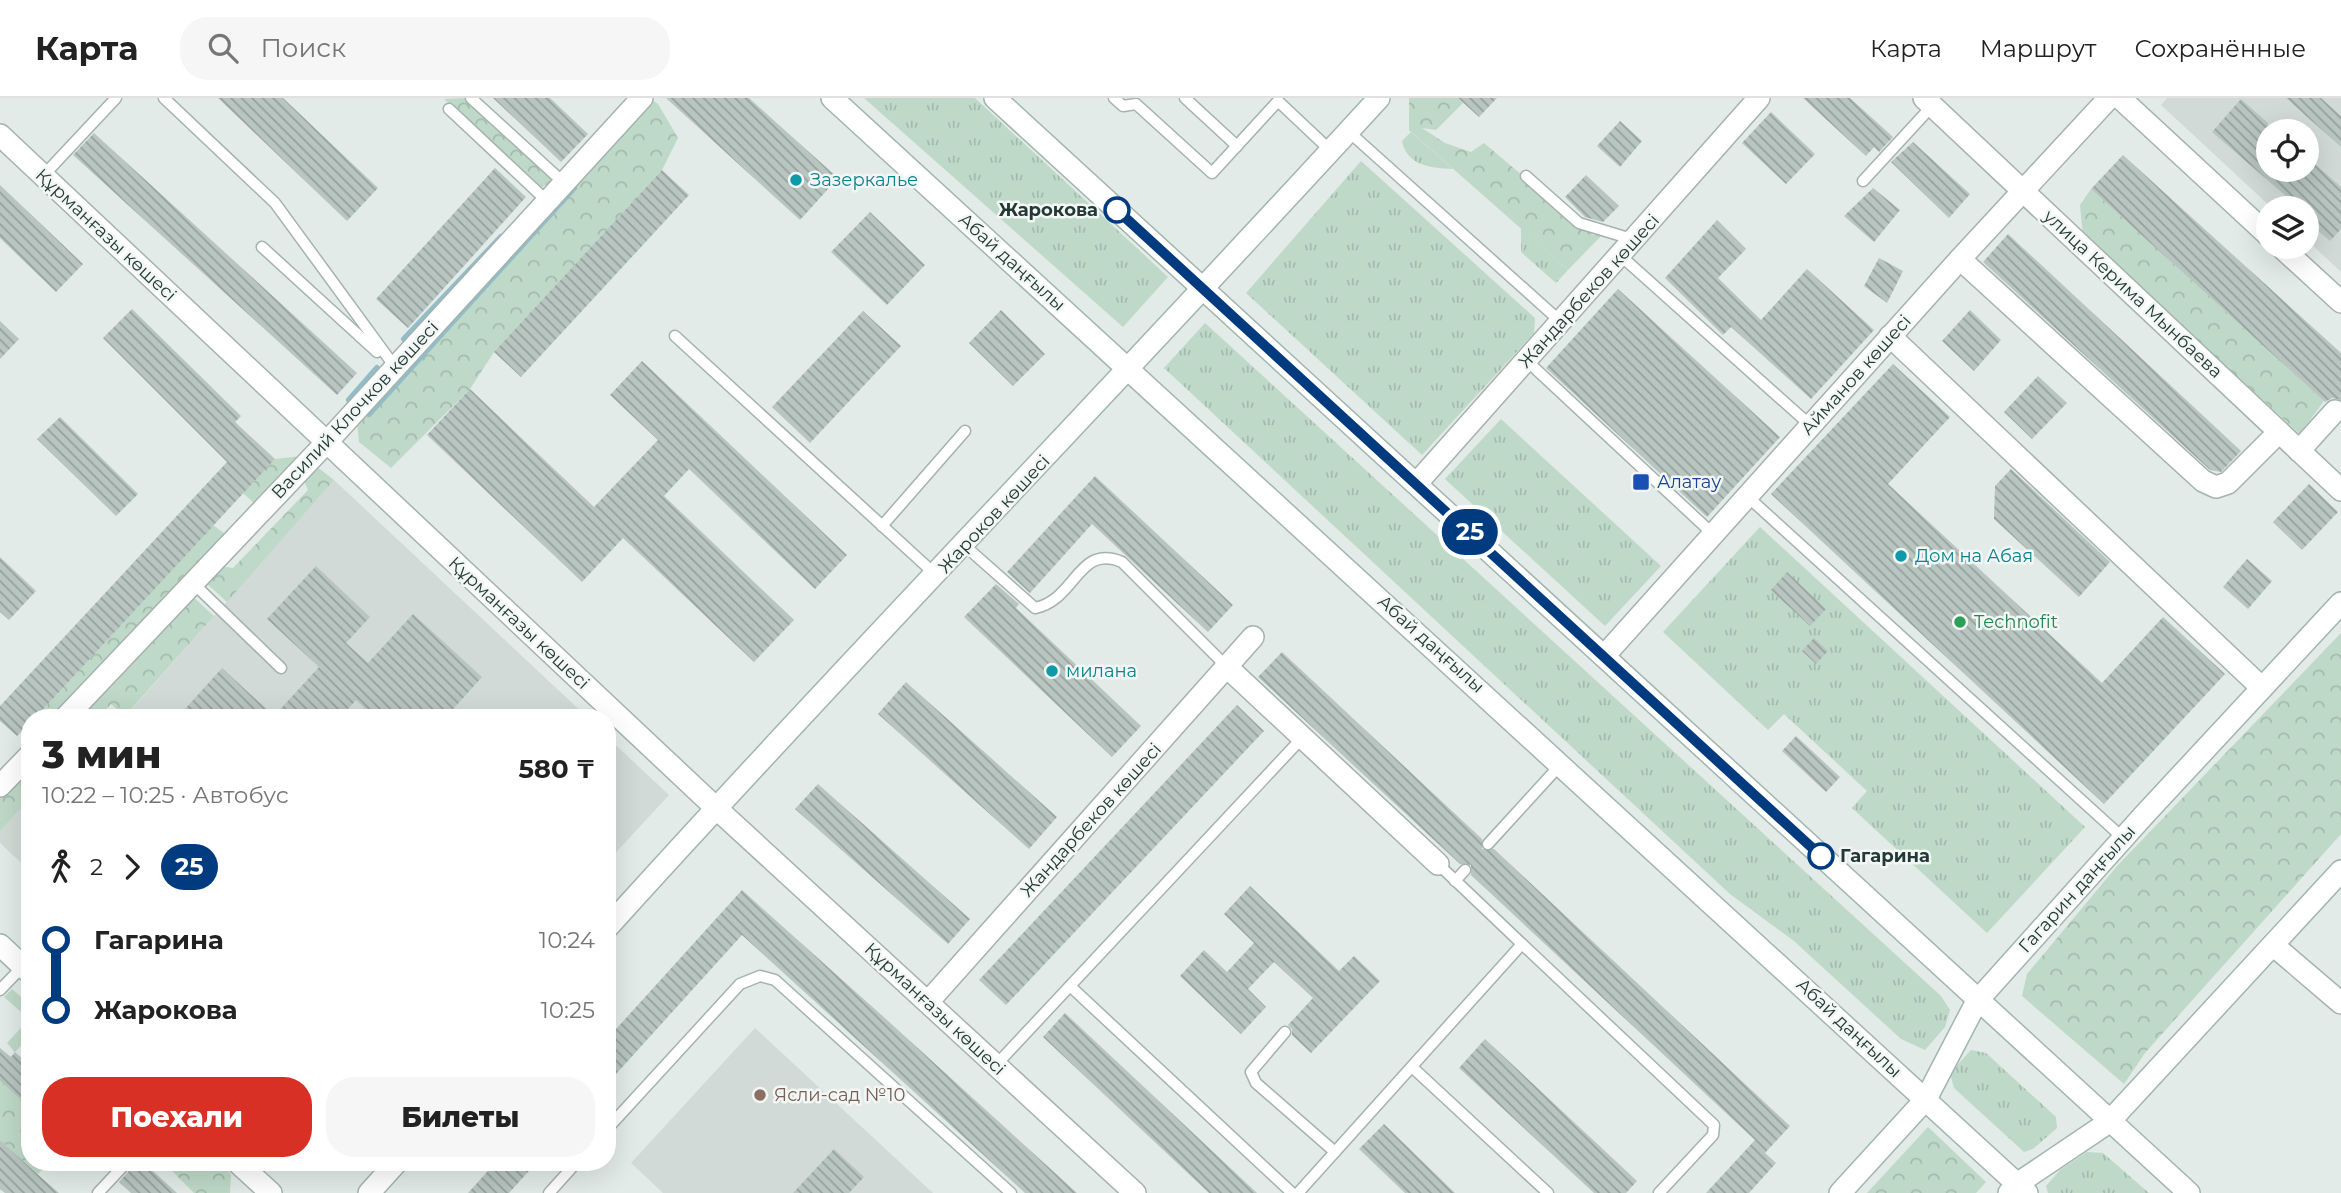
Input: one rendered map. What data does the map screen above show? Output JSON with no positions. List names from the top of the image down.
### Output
{
  "streets": {
    "street": [
      "Құрманғазы көшесі",
      "Абай даңғылы",
      "Жандарбеков көшесі",
      "улица Керима Мынбаева",
      "Айманов көшесі",
      "Василий Клочков көшесі",
      "Жароков көшесі",
      "Гагарин даңғылы"
    ]
  },
  "crossings": [
    ["Құрманғазы көшесі", "Жандарбеков көшесі"],
    ["Құрманғазы көшесі", "Василий Клочков көшесі"],
    ["Құрманғазы көшесі", "Жароков көшесі"],
    ["Абай даңғылы", "Жароков көшесі"],
    ["Абай даңғылы", "Гагарин даңғылы"],
    ["улица Керима Мынбаева", "Айманов көшесі"]
  ],
  "places": {
    "other": [
      "Зазеркалье",
      "Жарокова",
      "Дом на Абая",
      "Technofit",
      "милана",
      "Гагарина",
      "Ясли-сад №10"
    ],
    "transit": ["Алатау"]
  },
  "lines": ["bus line 25"],
  "page": {
    "header": "Карта",
    "search": "Поиск",
    "nav": ["Карта", "Маршрут", "Сохранённые"],
    "on_map": "25",
    "heading": ["3 мин", "10:22 – 10:25 · Автобус", "580 ₸"],
    "legs": ["2", "25"],
    "list": [
      {
        "name": "Гагарина",
        "value": "10:24"
      },
      {
        "name": "Жарокова",
        "value": "10:25"
      }
    ],
    "buttons": ["Поехали", "Билеты"]
  }
}
